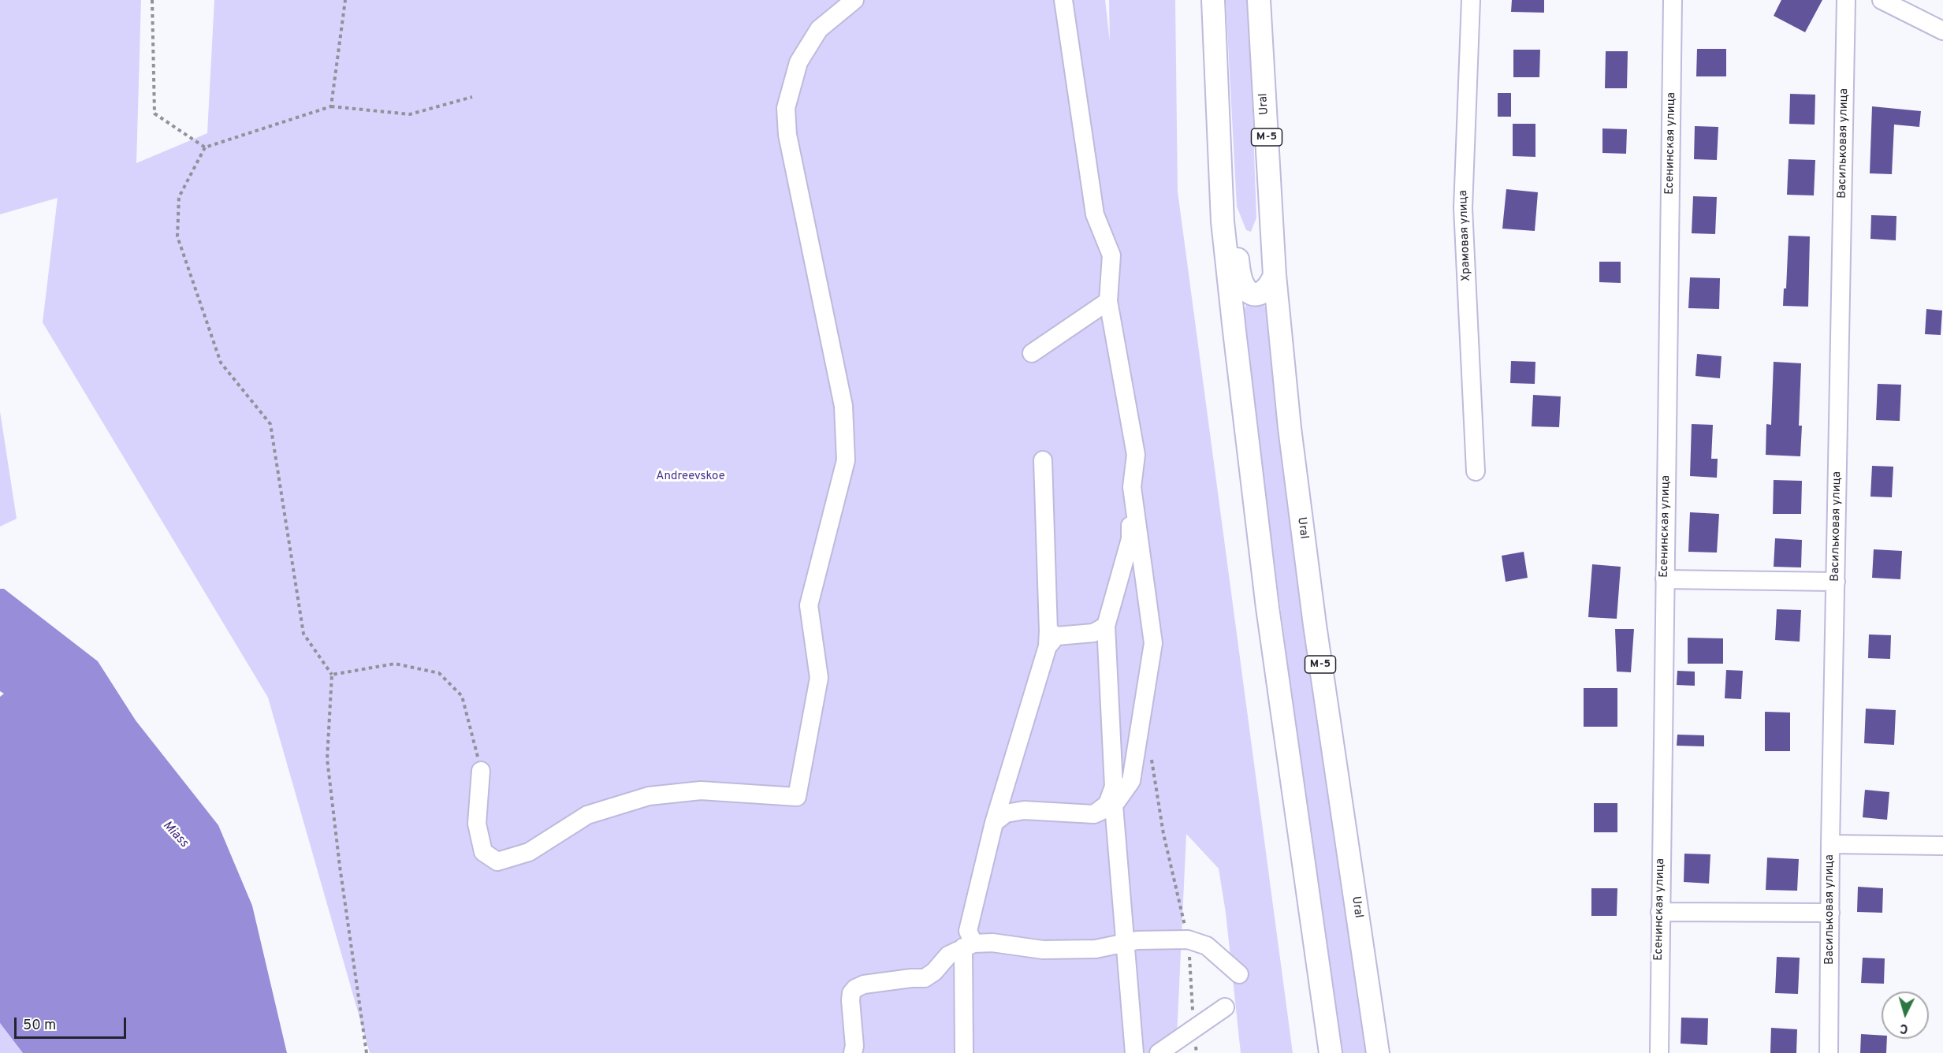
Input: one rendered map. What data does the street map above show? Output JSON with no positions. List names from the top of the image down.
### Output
{
  "streets": {
    "main road": ["Ural", "М-5"],
    "street": ["Есенинская улица", "Васильковая улица", "Храмовая улица"]
  },
  "water": ["Miass"],
  "parks": ["Andreevskoe"],
  "scale_bar": "50 m",
  "north": "bottom"
}
